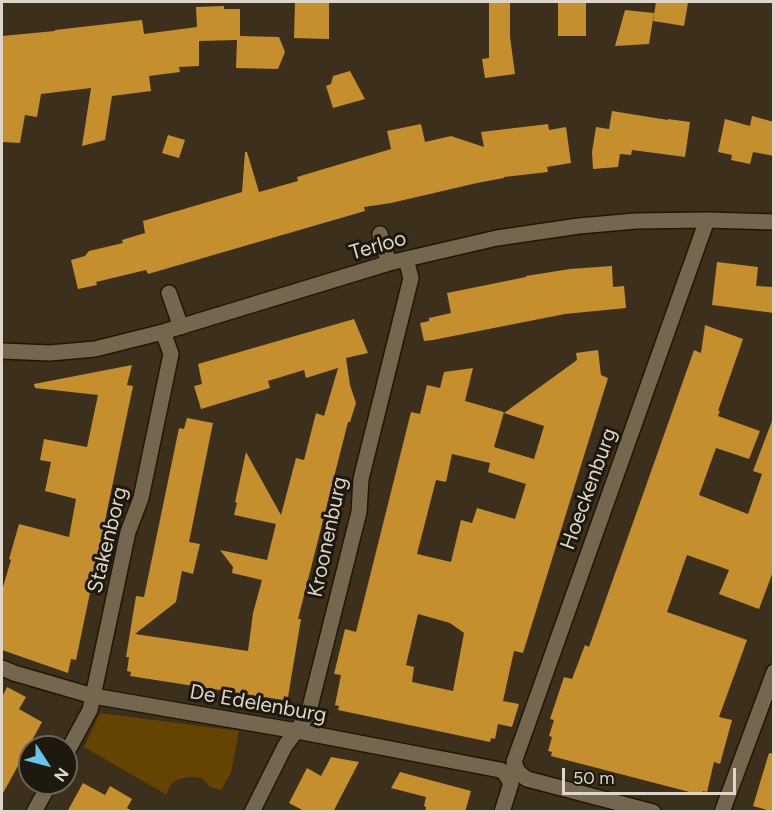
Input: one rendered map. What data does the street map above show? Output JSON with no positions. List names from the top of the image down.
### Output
{
  "streets": {
    "street": [
      "Terloo",
      "Hoeckenburg",
      "Kroonenburg",
      "Stakenborg",
      "De Edelenburg"
    ]
  },
  "crossings": [
    ["Terloo", "Hoeckenburg"],
    ["Terloo", "Kroonenburg"],
    ["Terloo", "Stakenborg"],
    ["Hoeckenburg", "De Edelenburg"],
    ["Kroonenburg", "De Edelenburg"],
    ["Stakenborg", "De Edelenburg"]
  ],
  "scale_bar": "50 m",
  "north": "bottom right"
}
